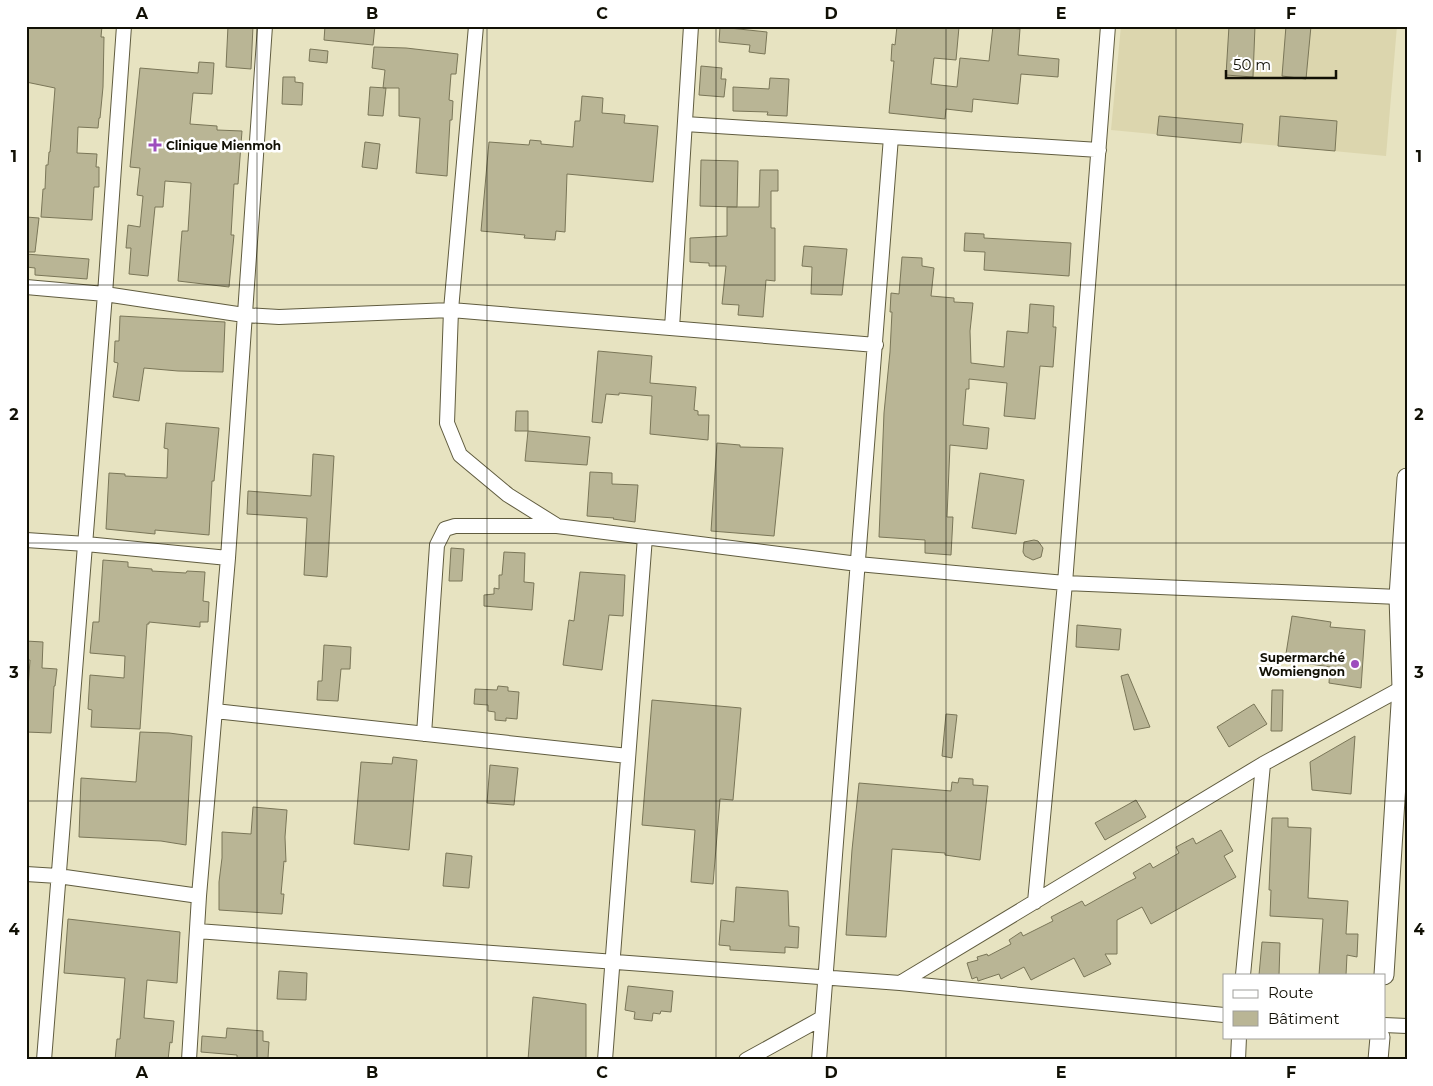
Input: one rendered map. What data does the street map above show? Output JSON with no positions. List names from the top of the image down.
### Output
{
  "places": {
    "health": ["Clinique Mienmoh"],
    "other": ["Supermarché Womiengnon"]
  },
  "legend": ["Route", "Bâtiment"],
  "scale_bar": "50 m",
  "grid": {
    "columns": [
      "A",
      "B",
      "C",
      "D",
      "E",
      "F"
    ],
    "rows": [
      "1",
      "2",
      "3",
      "4"
    ]
  }
}
